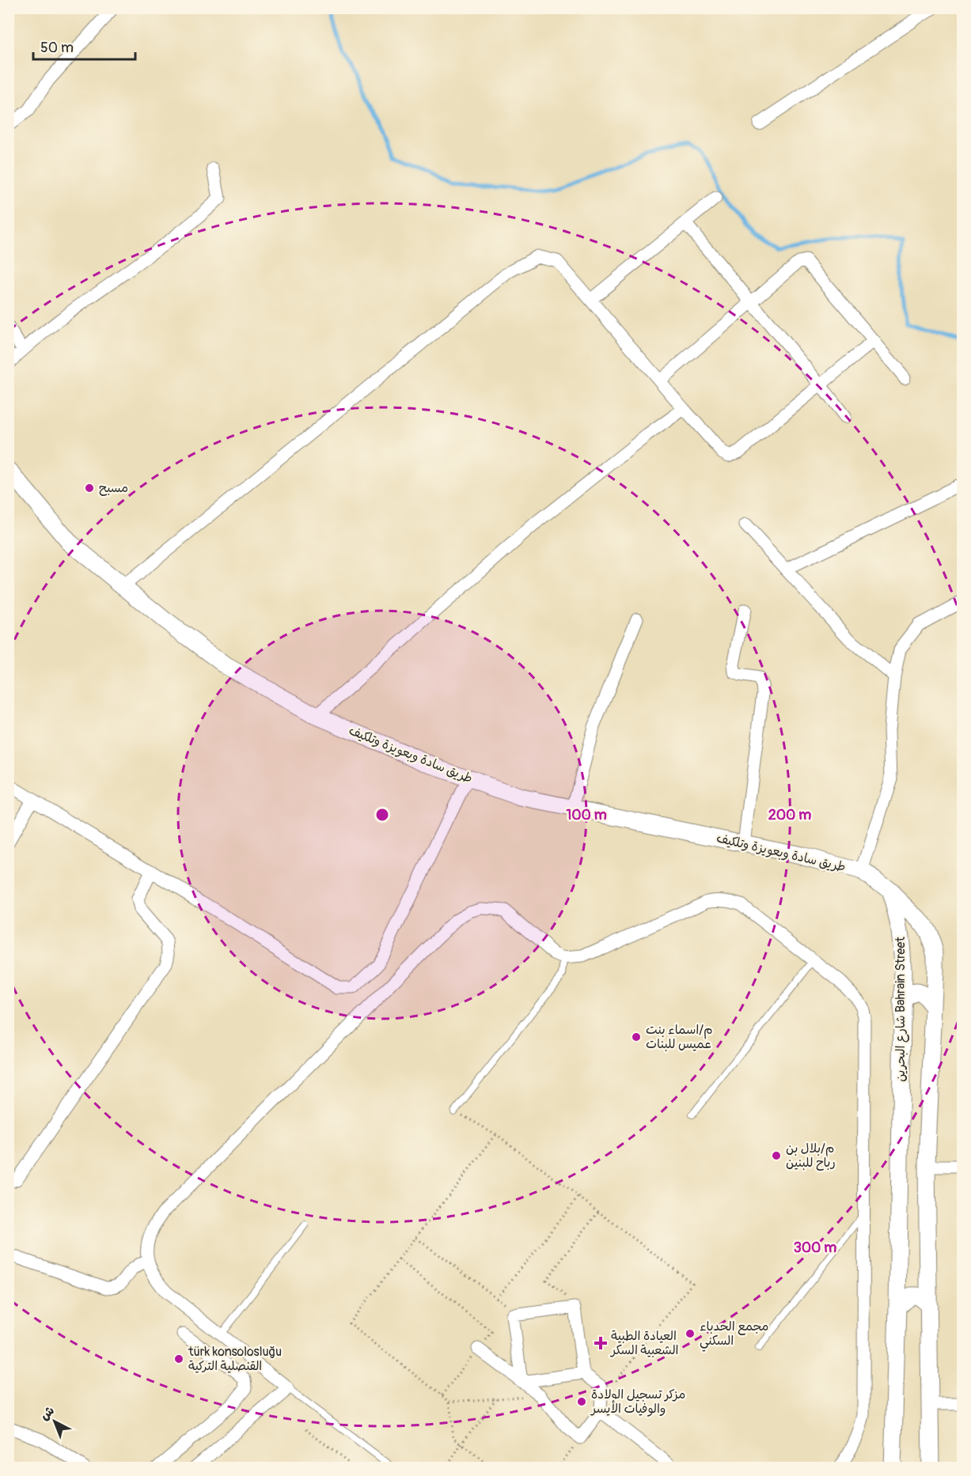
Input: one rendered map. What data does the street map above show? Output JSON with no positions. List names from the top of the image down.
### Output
{
  "streets": {
    "main road": ["طريق سادة وبعويزة وتلكيف", "شارع البحرين Bahrain Street"]
  },
  "crossings": [
    ["طريق سادة وبعويزة وتلكيف", "شارع البحرين Bahrain Street"]
  ],
  "places": {
    "other": [
      "مسبح",
      "م/اسماء بنت عميس للبنات",
      "م/بلال بن رباح للبنين",
      "مجمع الحدباء السكني",
      "türk konsolosluğu القنصلية التركية",
      "مزكر تسجيل الولادة والوفيات الأيسر"
    ],
    "health": ["العيادة الطبية الشعبية السكر"]
  },
  "scale_bar": "50 m",
  "north": "top left",
  "rings": ["100 m", "200 m", "300 m"]
}
